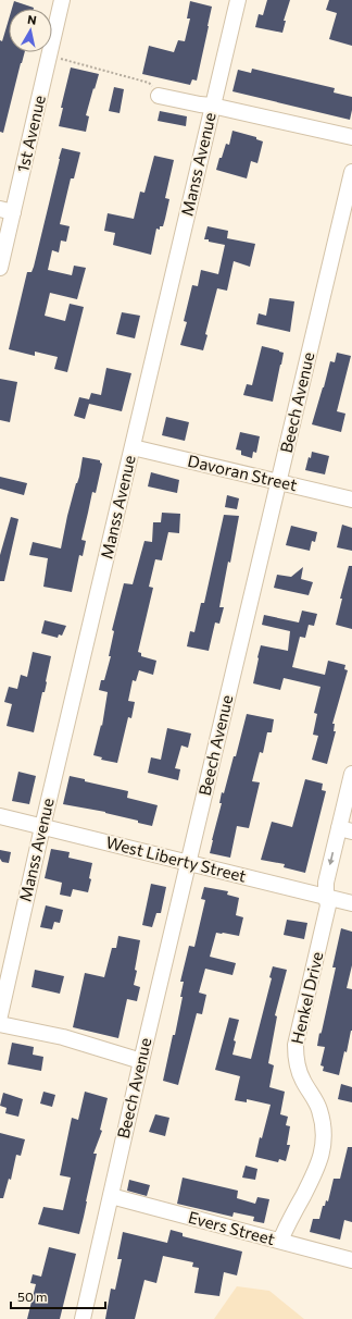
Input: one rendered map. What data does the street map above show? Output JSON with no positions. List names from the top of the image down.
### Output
{
  "streets": {
    "street": [
      "1st Avenue",
      "Manss Avenue",
      "Beech Avenue",
      "Davoran Street",
      "West Liberty Street",
      "Henkel Drive",
      "Evers Street"
    ]
  },
  "crossings": [
    ["Manss Avenue", "Davoran Street"],
    ["Manss Avenue", "West Liberty Street"],
    ["Beech Avenue", "Davoran Street"],
    ["Beech Avenue", "West Liberty Street"],
    ["Beech Avenue", "Evers Street"],
    ["West Liberty Street", "Henkel Drive"],
    ["Henkel Drive", "Evers Street"]
  ],
  "scale_bar": "50 m",
  "north": "top"
}
